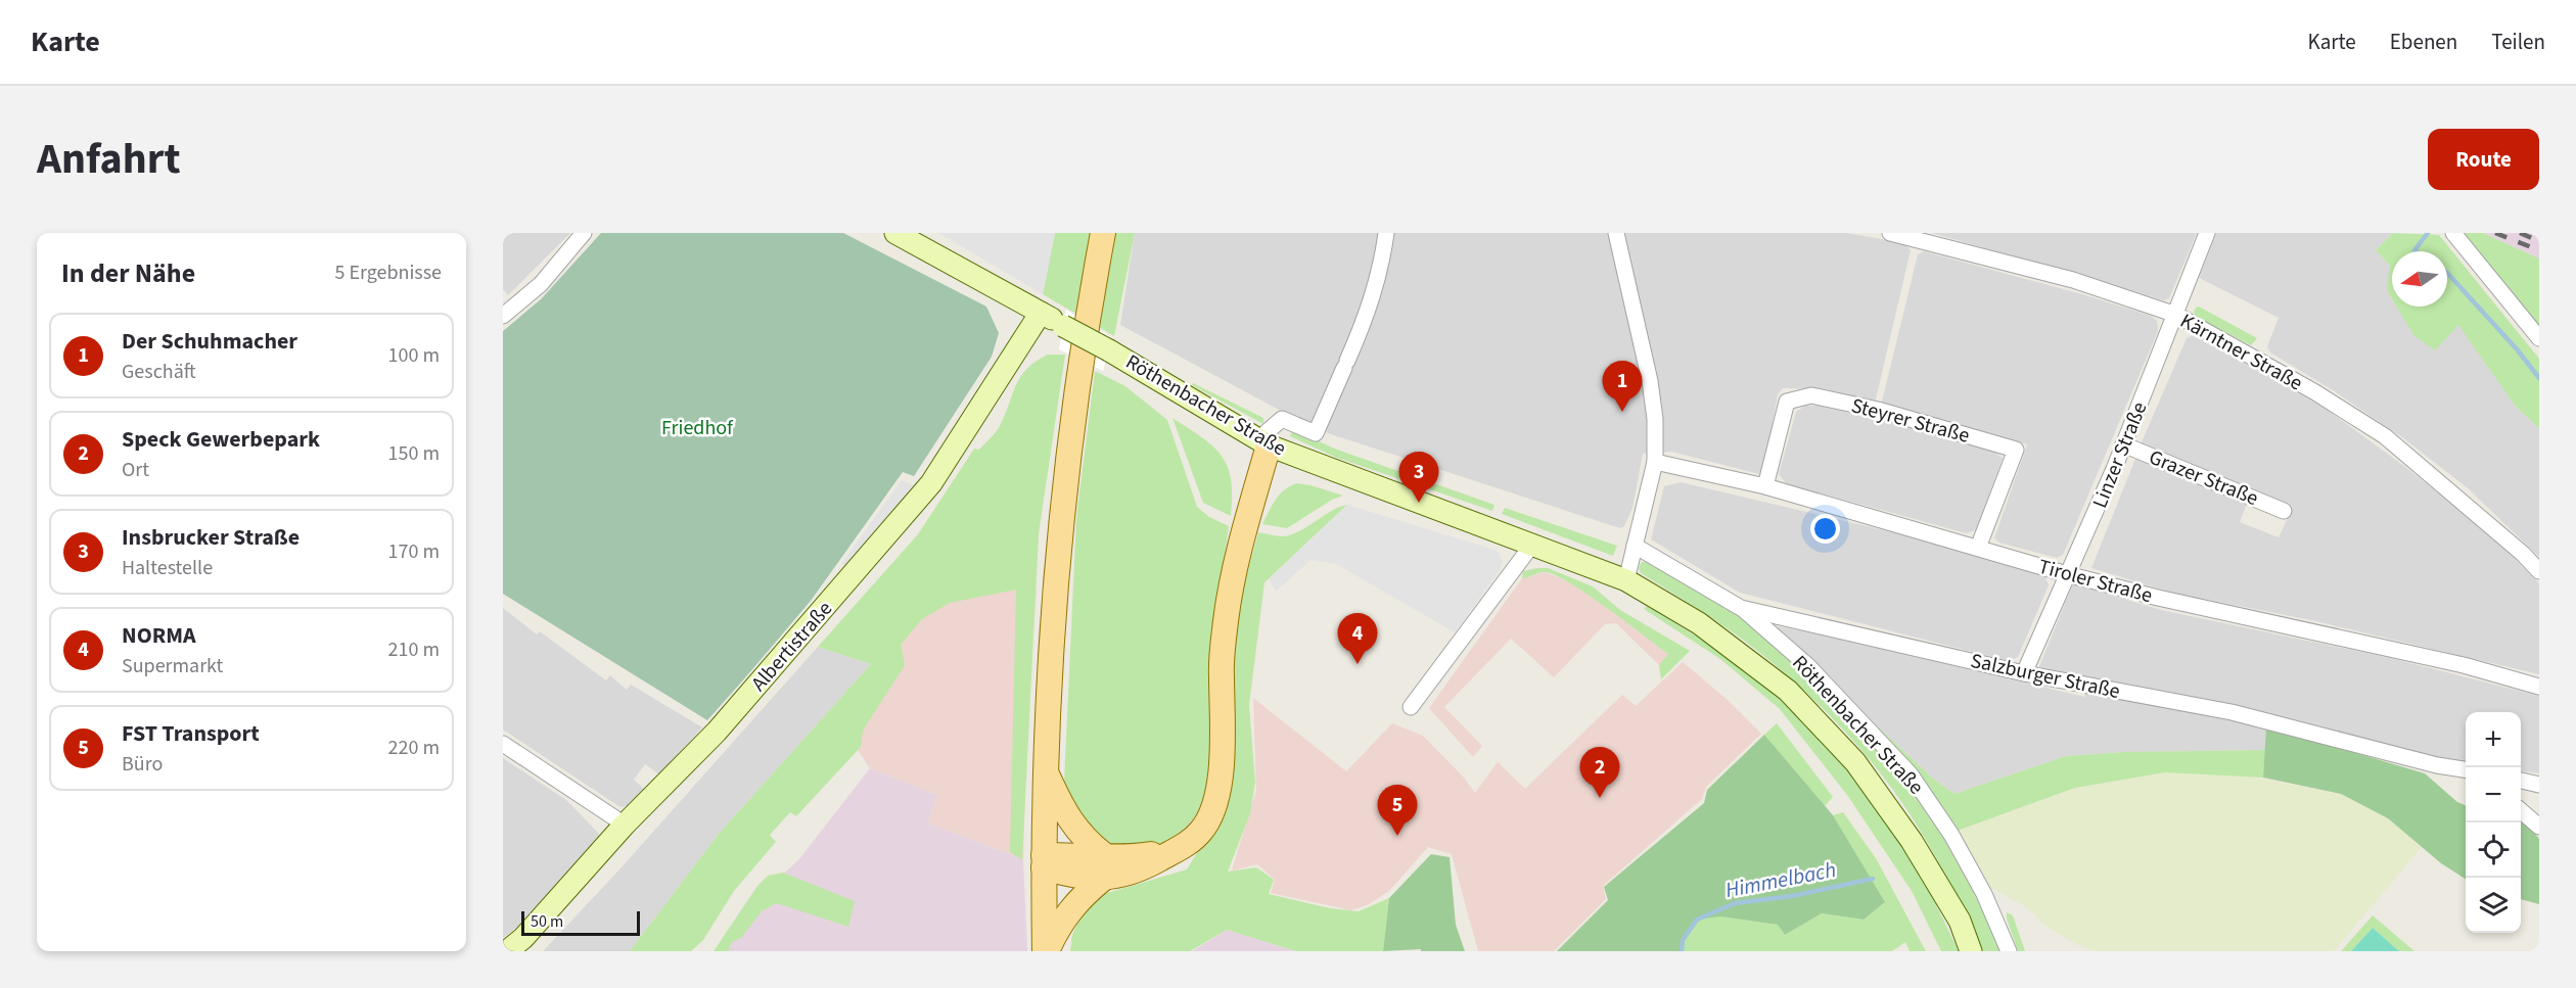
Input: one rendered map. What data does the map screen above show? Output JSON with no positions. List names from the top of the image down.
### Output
{
  "streets": {
    "main road": ["Röthenbacher Straße", "Albertistraße"],
    "street": [
      "Kärntner Straße",
      "Steyrer Straße",
      "Linzer Straße",
      "Grazer Straße",
      "Tiroler Straße",
      "Salzburger Straße"
    ]
  },
  "crossings": [
    ["Kärntner Straße", "Linzer Straße"],
    ["Röthenbacher Straße", "Albertistraße"],
    ["Röthenbacher Straße", "Salzburger Straße"],
    ["Steyrer Straße", "Tiroler Straße"],
    ["Linzer Straße", "Grazer Straße"],
    ["Linzer Straße", "Tiroler Straße"],
    ["Linzer Straße", "Salzburger Straße"]
  ],
  "water": ["Himmelbach"],
  "parks": ["Friedhof"],
  "scale_bar": "50 m",
  "north": "left",
  "page": {
    "header": "Karte",
    "nav": ["Karte", "Ebenen", "Teilen"],
    "title": "Anfahrt",
    "buttons": "Route",
    "heading": ["In der Nähe", "5 Ergebnisse"],
    "list": [
      {
        "mark": "1",
        "name": "Der Schuhmacher",
        "note": "Geschäft",
        "value": "100 m"
      },
      {
        "mark": "2",
        "name": "Speck Gewerbepark",
        "note": "Ort",
        "value": "150 m"
      },
      {
        "mark": "3",
        "name": "Insbrucker Straße",
        "note": "Haltestelle",
        "value": "170 m"
      },
      {
        "mark": "4",
        "name": "NORMA",
        "note": "Supermarkt",
        "value": "210 m"
      },
      {
        "mark": "5",
        "name": "FST Transport",
        "note": "Büro",
        "value": "220 m"
      }
    ],
    "pins": [
      "1",
      "3",
      "4",
      "2",
      "5"
    ],
    "map_buttons": ["+", "−"],
    "scale": "50 m"
  }
}
